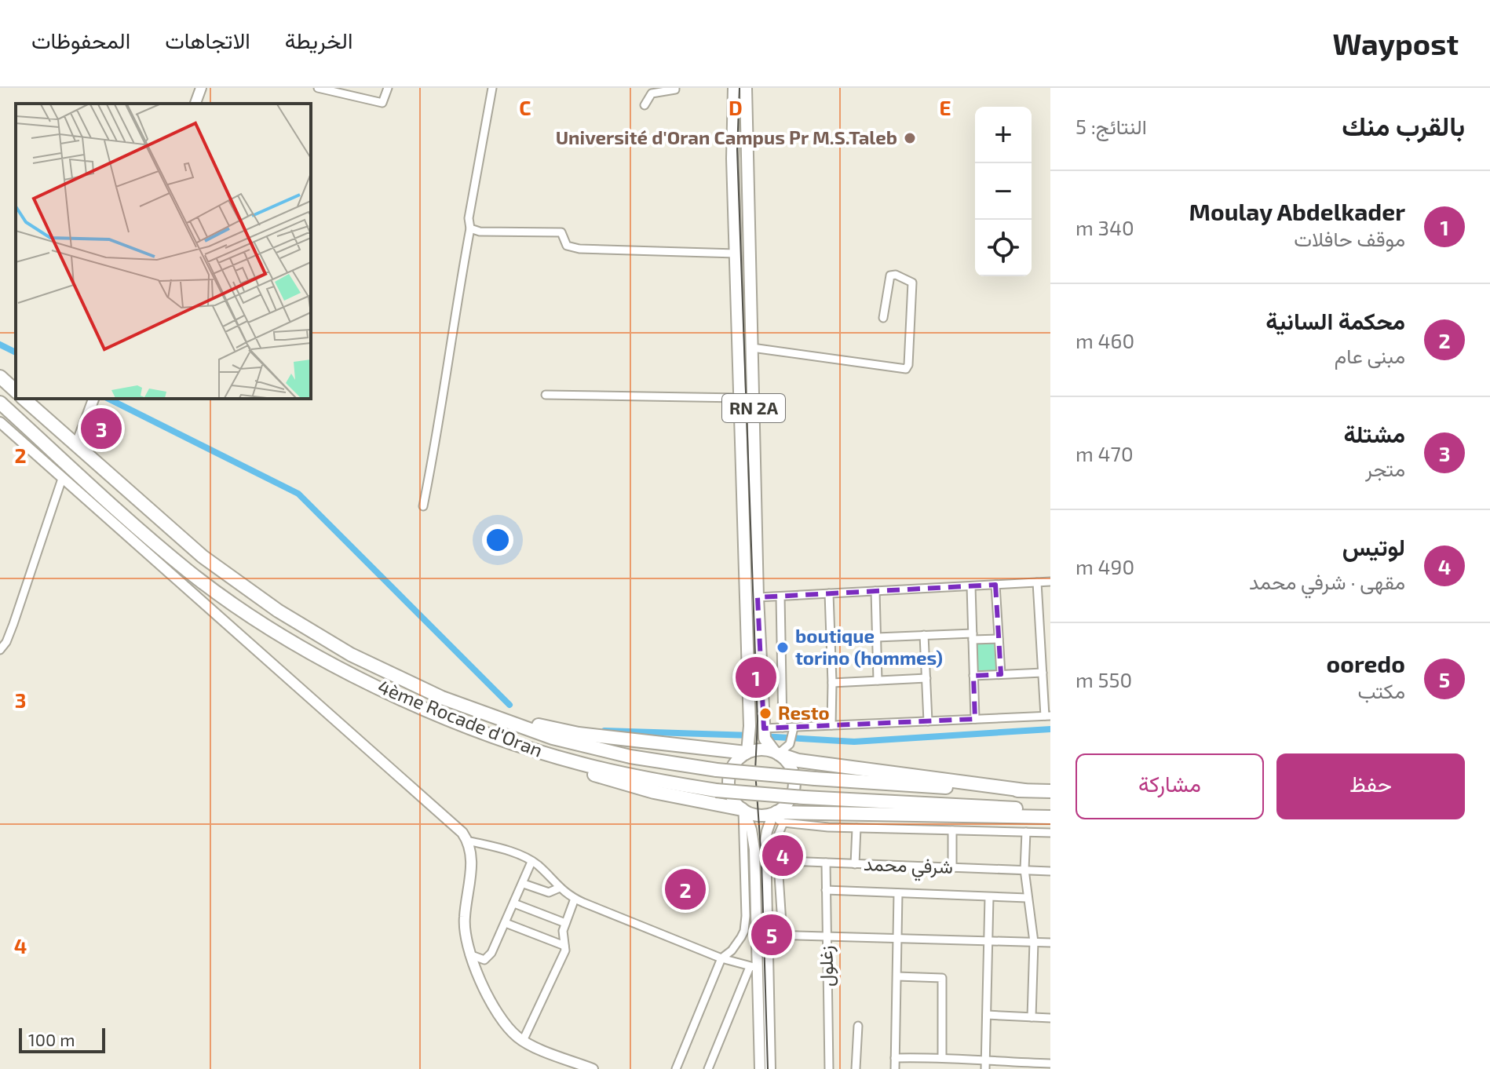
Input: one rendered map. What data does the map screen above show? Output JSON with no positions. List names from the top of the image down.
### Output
{
  "streets": {
    "highway": ["4ème Rocade d'Oran"],
    "main road": ["RN 2A"],
    "street": ["شرفي محمد", "زغلول"]
  },
  "crossings": [
    ["شرفي محمد", "زغلول"]
  ],
  "places": ["Université d'Oran Campus Pr M.S.Taleb", "boutique torino (hommes)", "Resto"],
  "scale_bar": "100 m",
  "page": {
    "header": "Waypost",
    "nav": ["الخريطة", "الاتجاهات", "المحفوظات"],
    "heading": ["بالقرب منك", "النتائج: 5"],
    "map_buttons": ["+", "−"],
    "list": [
      {
        "mark": "1",
        "name": "Moulay Abdelkader",
        "note": "موقف حافلات",
        "value": "340 m"
      },
      {
        "mark": "2",
        "name": "محكمة السانية",
        "note": "مبنى عام",
        "value": "460 m"
      },
      {
        "mark": "3",
        "name": "مشتلة",
        "note": "متجر",
        "value": "470 m"
      },
      {
        "mark": "4",
        "name": "لوتيس",
        "note": "مقهى · شرفي محمد",
        "value": "490 m"
      },
      {
        "mark": "5",
        "name": "ooredo",
        "note": "مكتب",
        "value": "550 m"
      }
    ],
    "pins": [
      "3",
      "1",
      "4",
      "2",
      "5"
    ],
    "buttons": ["حفظ", "مشاركة"],
    "scale": "100 m"
  },
  "grid": {
    "columns": ["C", "D", "E"],
    "rows": ["2", "3", "4"]
  }
}
